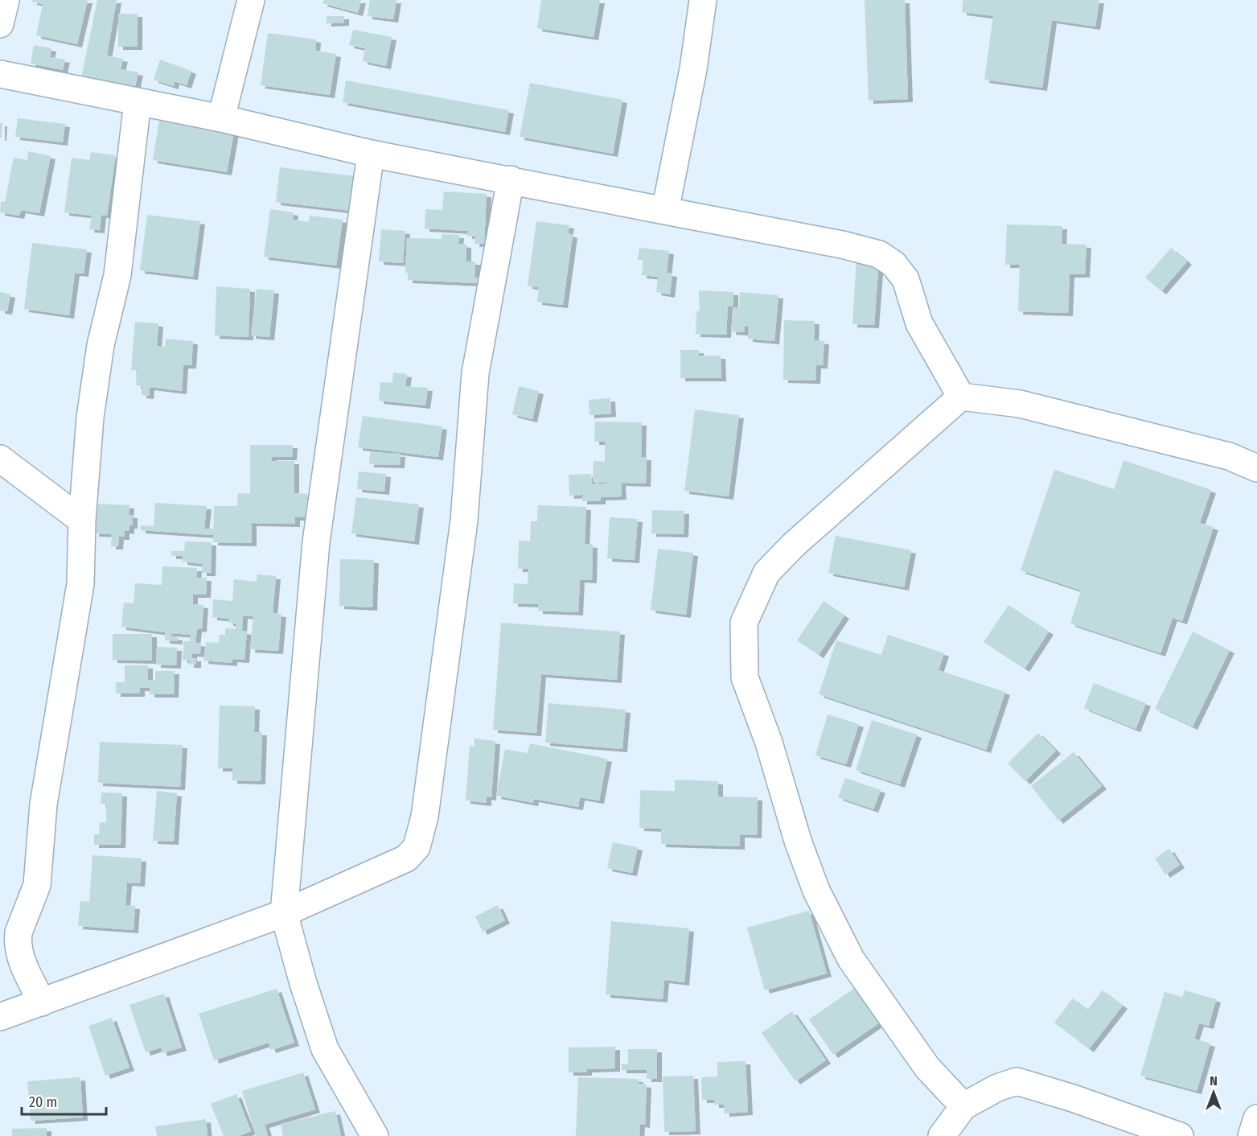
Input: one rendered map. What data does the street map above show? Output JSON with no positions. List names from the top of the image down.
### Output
{
  "scale_bar": "20 m",
  "north": "top"
}
